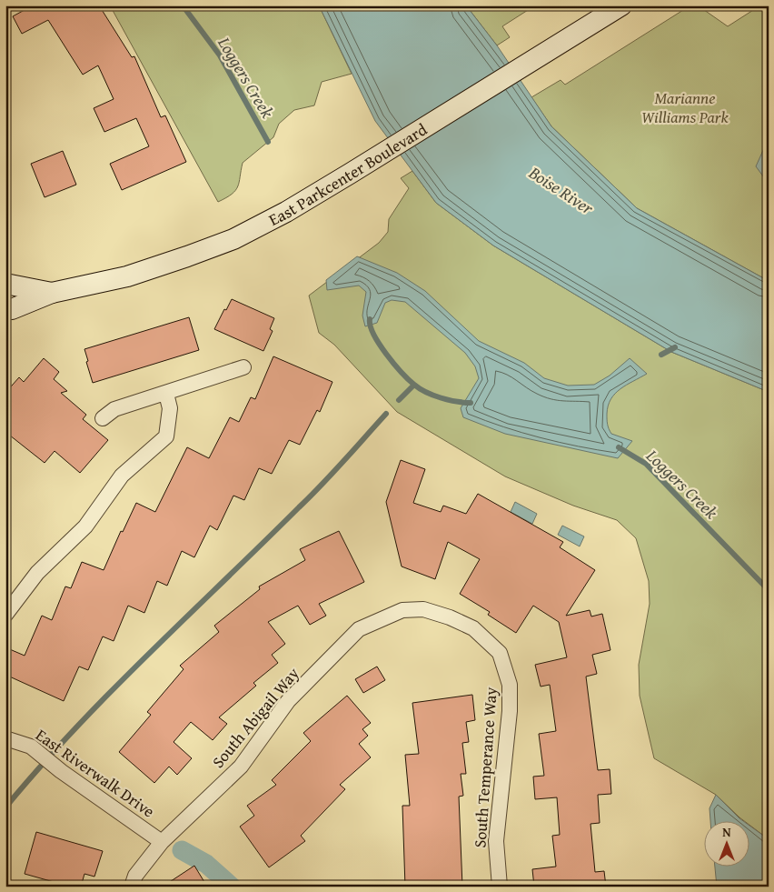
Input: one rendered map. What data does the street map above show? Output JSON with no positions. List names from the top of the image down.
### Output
{
  "streets": {
    "main road": ["East Parkcenter Boulevard"],
    "street": ["South Abigail Way", "South Temperance Way", "East Riverwalk Drive"]
  },
  "crossings": [
    ["South Abigail Way", "South Temperance Way"],
    ["South Abigail Way", "East Riverwalk Drive"]
  ],
  "water": ["Loggers Creek", "Boise River"],
  "parks": ["Marianne Williams Park"],
  "north": "top"
}
